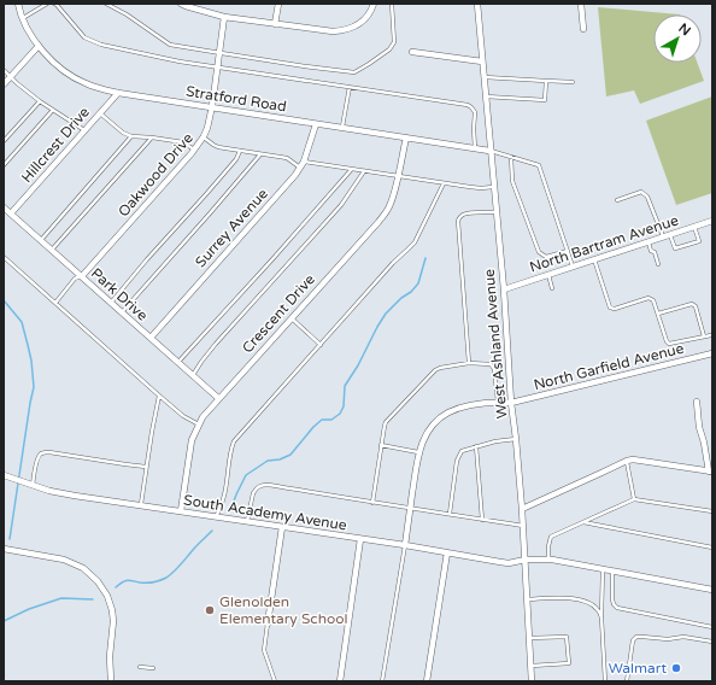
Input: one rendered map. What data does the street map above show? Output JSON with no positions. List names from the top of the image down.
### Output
{
  "streets": {
    "street": [
      "Stratford Road",
      "Hillcrest Drive",
      "Oakwood Drive",
      "Surrey Avenue",
      "North Bartram Avenue",
      "Park Drive",
      "Crescent Drive",
      "West Ashland Avenue",
      "North Garfield Avenue",
      "South Academy Avenue"
    ]
  },
  "crossings": [
    ["Stratford Road", "Hillcrest Drive"],
    ["Stratford Road", "Oakwood Drive"],
    ["Stratford Road", "Surrey Avenue"],
    ["Stratford Road", "Crescent Drive"],
    ["Stratford Road", "West Ashland Avenue"],
    ["Hillcrest Drive", "Park Drive"],
    ["Oakwood Drive", "Park Drive"],
    ["Surrey Avenue", "Park Drive"],
    ["North Bartram Avenue", "West Ashland Avenue"],
    ["Park Drive", "Crescent Drive"],
    ["Crescent Drive", "South Academy Avenue"],
    ["West Ashland Avenue", "North Garfield Avenue"],
    ["West Ashland Avenue", "South Academy Avenue"],
    ["North Garfield Avenue", "South Academy Avenue"]
  ],
  "places": ["Glenolden Elementary School", "Walmart"],
  "north": "top right"
}
